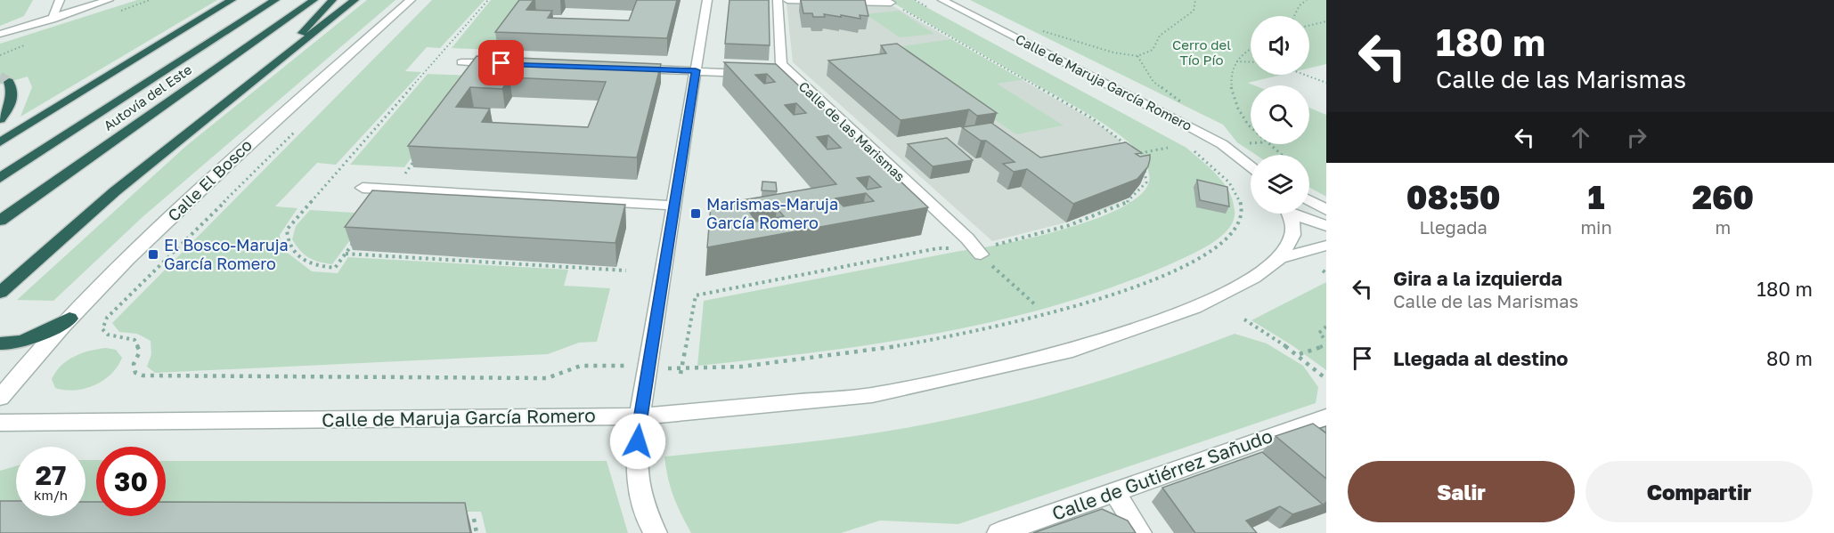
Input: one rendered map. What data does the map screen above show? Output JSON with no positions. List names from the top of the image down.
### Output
{
  "streets": {
    "highway": ["Autovía del Este"],
    "street": [
      "Calle de Maruja García Romero",
      "Calle de las Marismas",
      "Calle El Bosco",
      "Calle de Gutiérrez Sañudo"
    ]
  },
  "parks": ["Cerro del Tío Pío"],
  "places": {
    "transit": ["Marismas-Maruja García Romero", "El Bosco-Maruja García Romero"]
  },
  "page": {
    "turn": ["180 m", "Calle de las Marismas"],
    "eta": [
      "08:50",
      "Llegada",
      "1",
      "min",
      "260",
      "m"
    ],
    "list": [
      {
        "name": "Gira a la izquierda",
        "note": "Calle de las Marismas",
        "value": "180 m"
      },
      {
        "name": "Llegada al destino",
        "value": "80 m"
      }
    ],
    "speed": "27 km/h",
    "limit": "30",
    "buttons": ["Salir", "Compartir"]
  }
}
